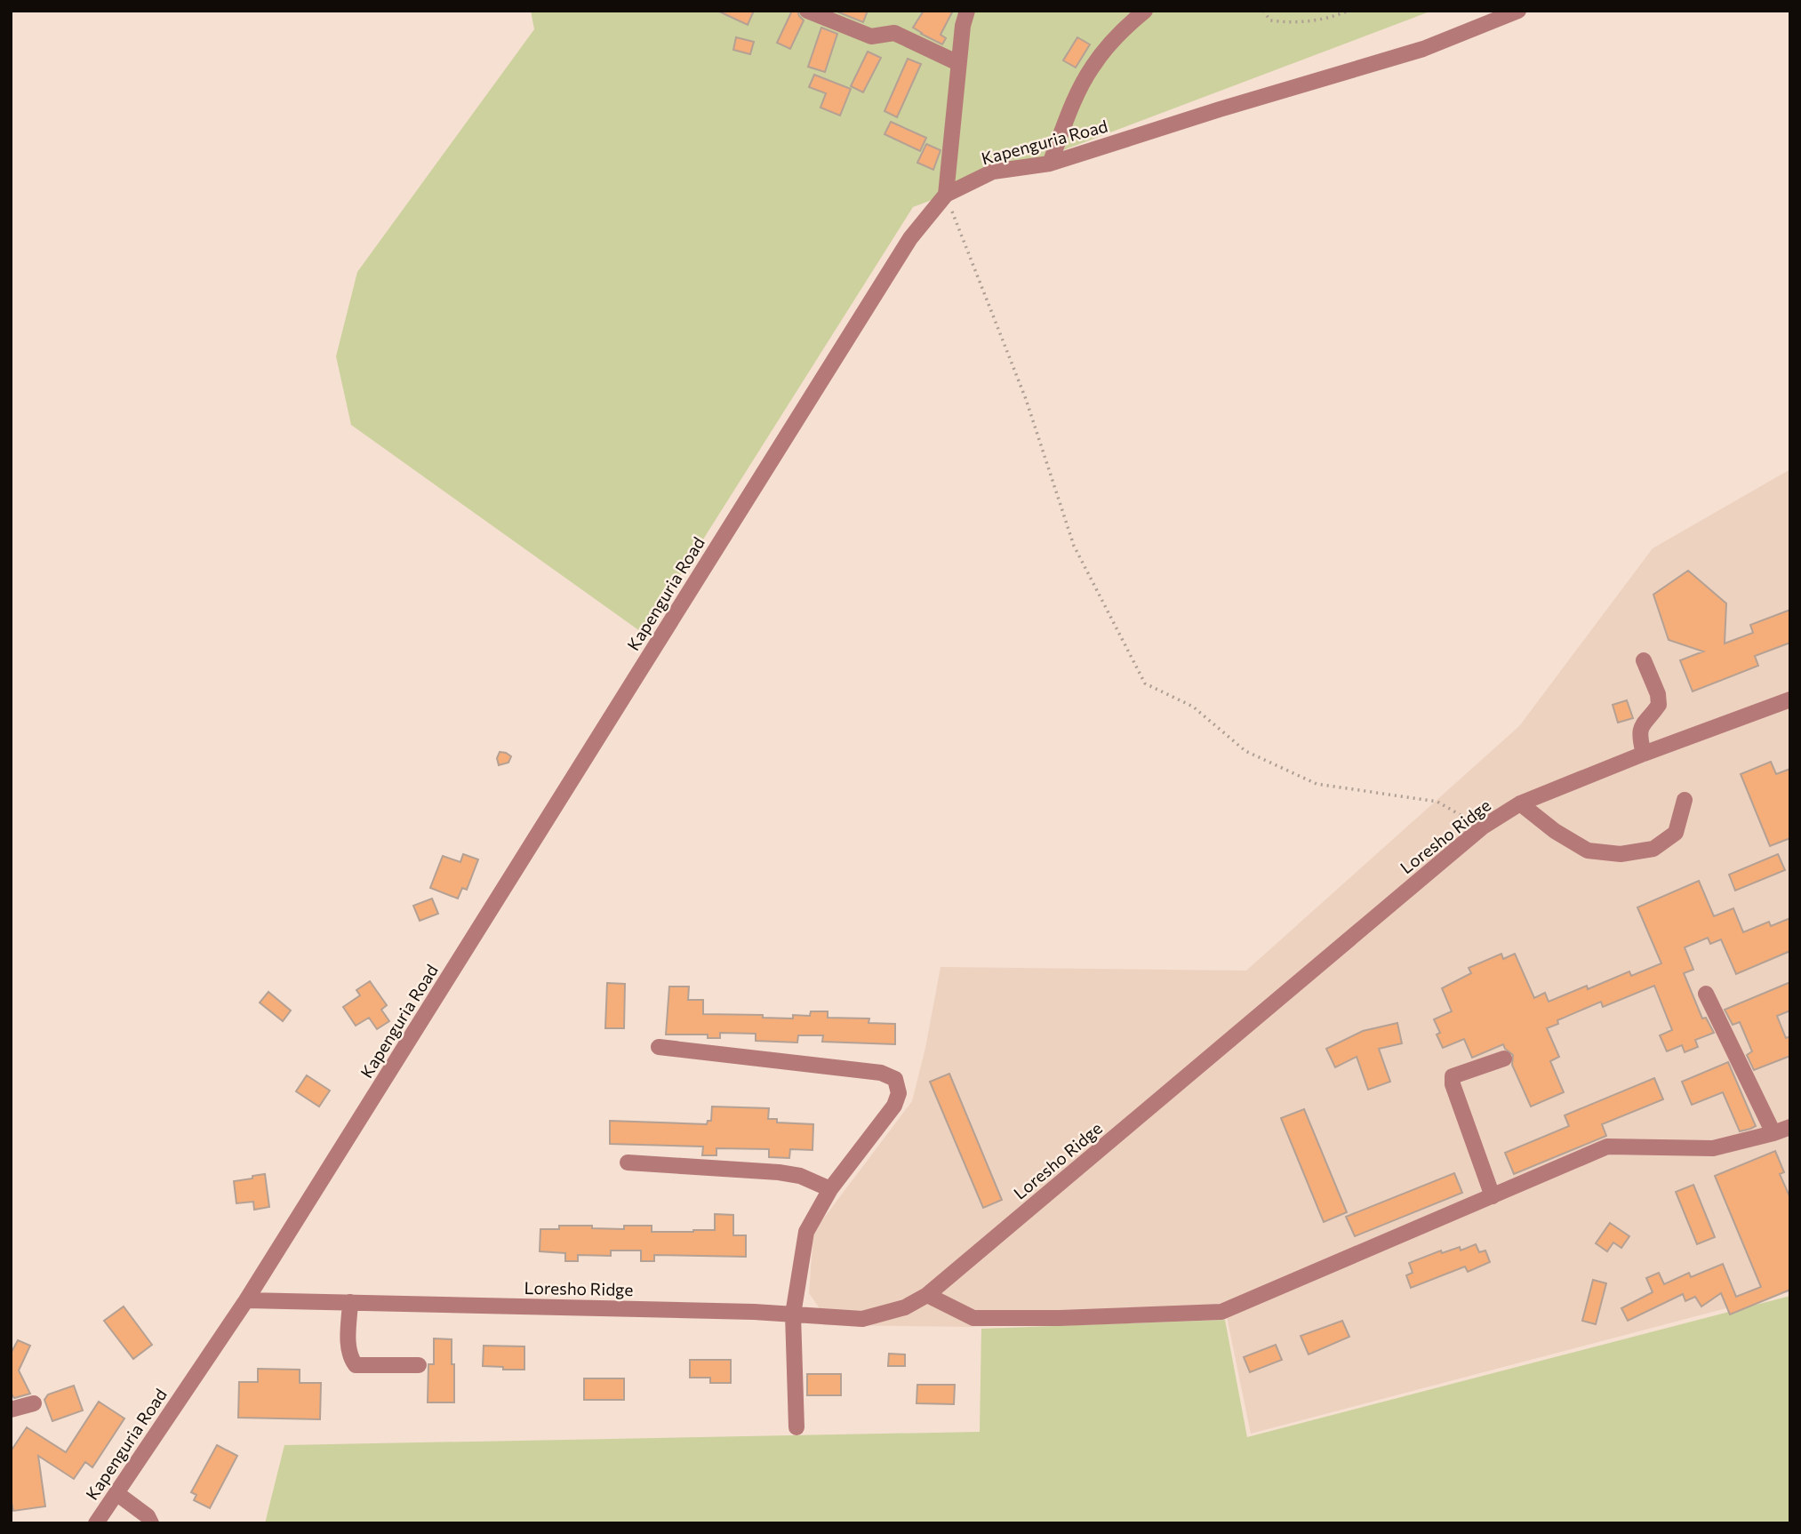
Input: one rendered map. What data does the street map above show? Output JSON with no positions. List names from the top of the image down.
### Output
{
  "streets": {
    "street": ["Kapenguria Road", "Loresho Ridge"]
  },
  "crossings": [
    ["Kapenguria Road", "Loresho Ridge"]
  ]
}
